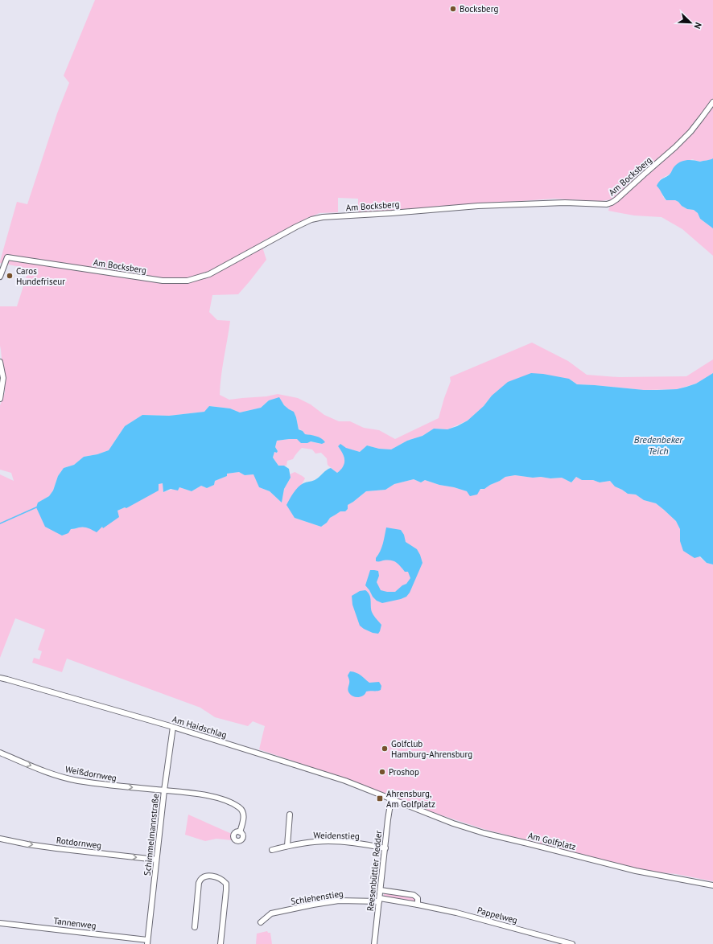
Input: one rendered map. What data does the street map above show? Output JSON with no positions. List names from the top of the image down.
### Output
{
  "streets": {
    "street": [
      "Am Bocksberg",
      "Am Haidschlag",
      "Weißdornweg",
      "Schimmelmannstraße",
      "Weidenstieg",
      "Am Golfplatz",
      "Rotdornweg",
      "Reesenbüttler Redder",
      "Schlehenstieg",
      "Pappelweg",
      "Tannenweg"
    ]
  },
  "crossings": [
    ["Am Haidschlag", "Schimmelmannstraße"],
    ["Am Haidschlag", "Am Golfplatz"],
    ["Am Haidschlag", "Reesenbüttler Redder"],
    ["Weißdornweg", "Schimmelmannstraße"],
    ["Schimmelmannstraße", "Rotdornweg"],
    ["Schimmelmannstraße", "Tannenweg"],
    ["Weidenstieg", "Reesenbüttler Redder"],
    ["Am Golfplatz", "Reesenbüttler Redder"],
    ["Reesenbüttler Redder", "Schlehenstieg"],
    ["Reesenbüttler Redder", "Pappelweg"],
    ["Schlehenstieg", "Pappelweg"]
  ],
  "one_way": ["Weißdornweg", "Rotdornweg"],
  "water": ["Bredenbeker Teich"],
  "places": {
    "other": [
      "Bocksberg",
      "Caros Hundefriseur",
      "Golfclub Hamburg-Ahrensburg",
      "Proshop"
    ],
    "transit": ["Ahrensburg, Am Golfplatz"]
  },
  "north": "bottom right"
}
